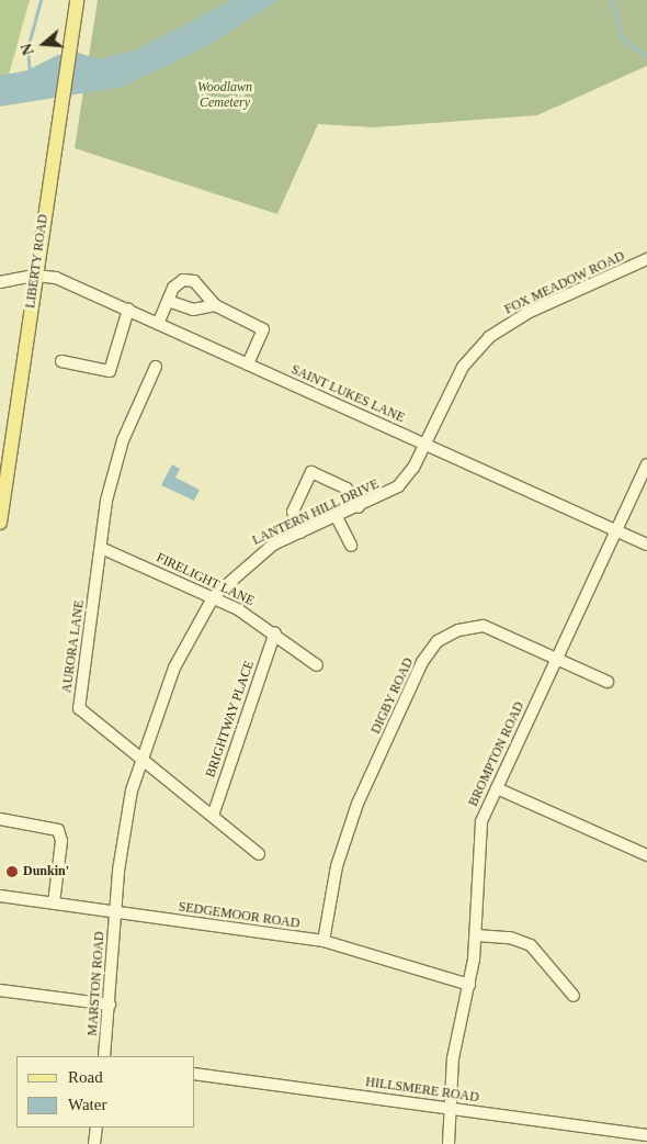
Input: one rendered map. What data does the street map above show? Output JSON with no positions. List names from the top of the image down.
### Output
{
  "streets": {
    "main road": ["LIBERTY ROAD"],
    "street": [
      "FOX MEADOW ROAD",
      "SAINT LUKES LANE",
      "LANTERN HILL DRIVE",
      "FIRELIGHT LANE",
      "AURORA LANE",
      "DIGBY ROAD",
      "BRIGHTWAY PLACE",
      "BROMPTON ROAD",
      "SEDGEMOOR ROAD",
      "MARSTON ROAD",
      "HILLSMERE ROAD"
    ]
  },
  "crossings": [
    ["LIBERTY ROAD", "SAINT LUKES LANE"],
    ["FOX MEADOW ROAD", "SAINT LUKES LANE"],
    ["FOX MEADOW ROAD", "LANTERN HILL DRIVE"],
    ["SAINT LUKES LANE", "LANTERN HILL DRIVE"],
    ["SAINT LUKES LANE", "BROMPTON ROAD"],
    ["LANTERN HILL DRIVE", "FIRELIGHT LANE"],
    ["LANTERN HILL DRIVE", "AURORA LANE"],
    ["LANTERN HILL DRIVE", "SEDGEMOOR ROAD"],
    ["LANTERN HILL DRIVE", "MARSTON ROAD"],
    ["FIRELIGHT LANE", "AURORA LANE"],
    ["FIRELIGHT LANE", "BRIGHTWAY PLACE"],
    ["AURORA LANE", "BRIGHTWAY PLACE"],
    ["DIGBY ROAD", "BROMPTON ROAD"],
    ["DIGBY ROAD", "SEDGEMOOR ROAD"],
    ["BROMPTON ROAD", "SEDGEMOOR ROAD"],
    ["BROMPTON ROAD", "HILLSMERE ROAD"],
    ["SEDGEMOOR ROAD", "MARSTON ROAD"]
  ],
  "parks": ["Woodlawn Cemetery"],
  "places": ["Dunkin'"],
  "legend": ["Road", "Water"],
  "north": "left"
}
